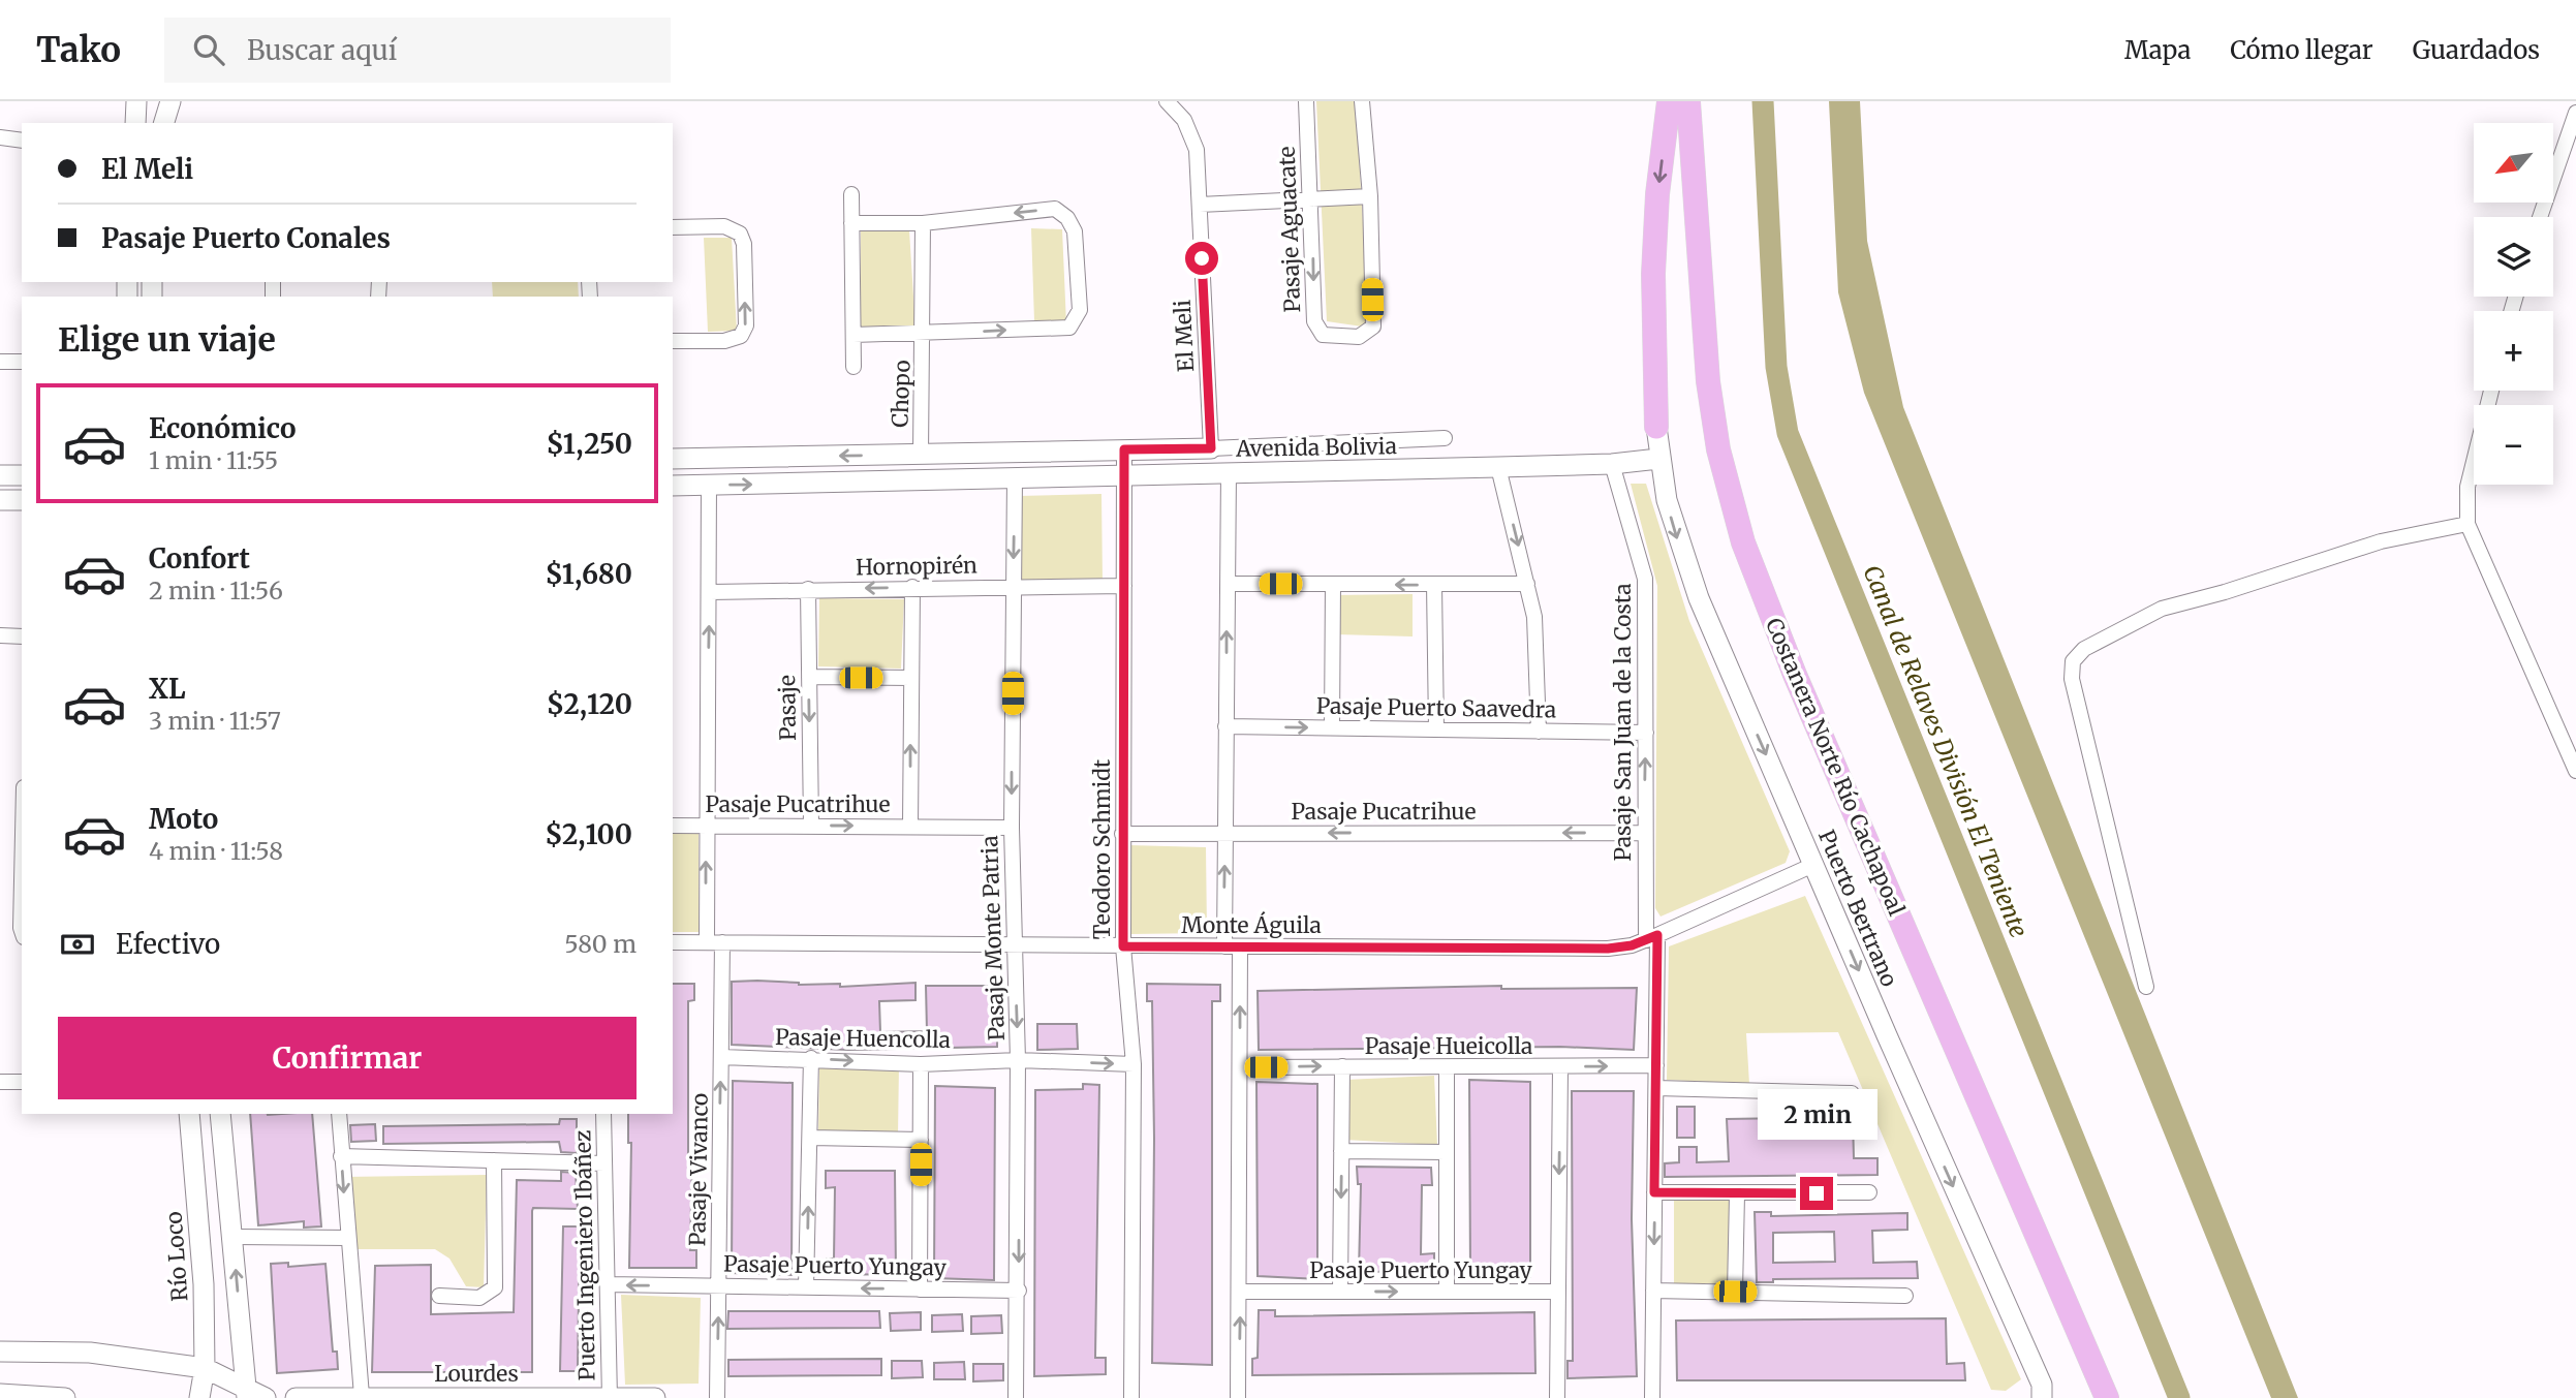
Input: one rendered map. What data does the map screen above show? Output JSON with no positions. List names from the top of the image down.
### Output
{
  "streets": {
    "main road": ["Costanera Norte Río Cachapoal"],
    "street": [
      "Pasaje Aguacate",
      "El Meli",
      "Chopo",
      "Avenida Bolivia",
      "Hornopirén",
      "Pasaje",
      "Pasaje Puerto Saavedra",
      "Pasaje San Juan de la Costa",
      "Pasaje Pucatrihue",
      "Teodoro Schmidt",
      "Puerto Bertrano",
      "Monte Águila",
      "Pasaje Monte Patria",
      "Pasaje Huencolla",
      "Pasaje Hueicolla",
      "Pasaje Vivanco",
      "Puerto Ingeniero Ibáñez",
      "Río Loco",
      "Pasaje Puerto Yungay",
      "Lourdes"
    ]
  },
  "crossings": [
    ["El Meli", "Avenida Bolivia"],
    ["Chopo", "Avenida Bolivia"],
    ["Avenida Bolivia", "Pasaje San Juan de la Costa"],
    ["Avenida Bolivia", "Teodoro Schmidt"],
    ["Avenida Bolivia", "Puerto Bertrano"],
    ["Avenida Bolivia", "Pasaje Monte Patria"],
    ["Hornopirén", "Pasaje"],
    ["Hornopirén", "Teodoro Schmidt"],
    ["Hornopirén", "Pasaje Monte Patria"],
    ["Pasaje", "Pasaje Pucatrihue"],
    ["Pasaje Puerto Saavedra", "Pasaje San Juan de la Costa"],
    ["Pasaje San Juan de la Costa", "Pasaje Pucatrihue"],
    ["Pasaje San Juan de la Costa", "Monte Águila"],
    ["Pasaje San Juan de la Costa", "Pasaje Hueicolla"],
    ["Pasaje Pucatrihue", "Teodoro Schmidt"],
    ["Pasaje Pucatrihue", "Pasaje Monte Patria"],
    ["Teodoro Schmidt", "Monte Águila"],
    ["Teodoro Schmidt", "Pasaje Huencolla"],
    ["Puerto Bertrano", "Monte Águila"],
    ["Monte Águila", "Pasaje Monte Patria"],
    ["Monte Águila", "Pasaje Vivanco"],
    ["Pasaje Monte Patria", "Pasaje Huencolla"],
    ["Pasaje Monte Patria", "Pasaje Puerto Yungay"],
    ["Pasaje Huencolla", "Pasaje Vivanco"],
    ["Pasaje Vivanco", "Pasaje Puerto Yungay"],
    ["Puerto Ingeniero Ibáñez", "Pasaje Puerto Yungay"],
    ["Puerto Ingeniero Ibáñez", "Lourdes"]
  ],
  "one_way": ["Puerto Bertrano", "Pasaje Hueicolla"],
  "water": ["Canal de Relaves División El Teniente"],
  "north": "bottom left",
  "page": {
    "header": "Tako",
    "search": "Buscar aquí",
    "nav": ["Mapa", "Cómo llegar", "Guardados"],
    "map_buttons": ["+", "−"],
    "banner": ["El Meli", "Pasaje Puerto Conales"],
    "heading": "Elige un viaje",
    "list": [
      {
        "name": "Económico",
        "note": "1 min · 11:55",
        "value": "$1,250"
      },
      {
        "name": "Confort",
        "note": "2 min · 11:56",
        "value": "$1,680"
      },
      {
        "name": "XL",
        "note": "3 min · 11:57",
        "value": "$2,120"
      },
      {
        "name": "Moto",
        "note": "4 min · 11:58",
        "value": "$2,100"
      }
    ],
    "pay": ["Efectivo", "580 m"],
    "buttons": "Confirmar",
    "bubble": "2 min"
  }
}
